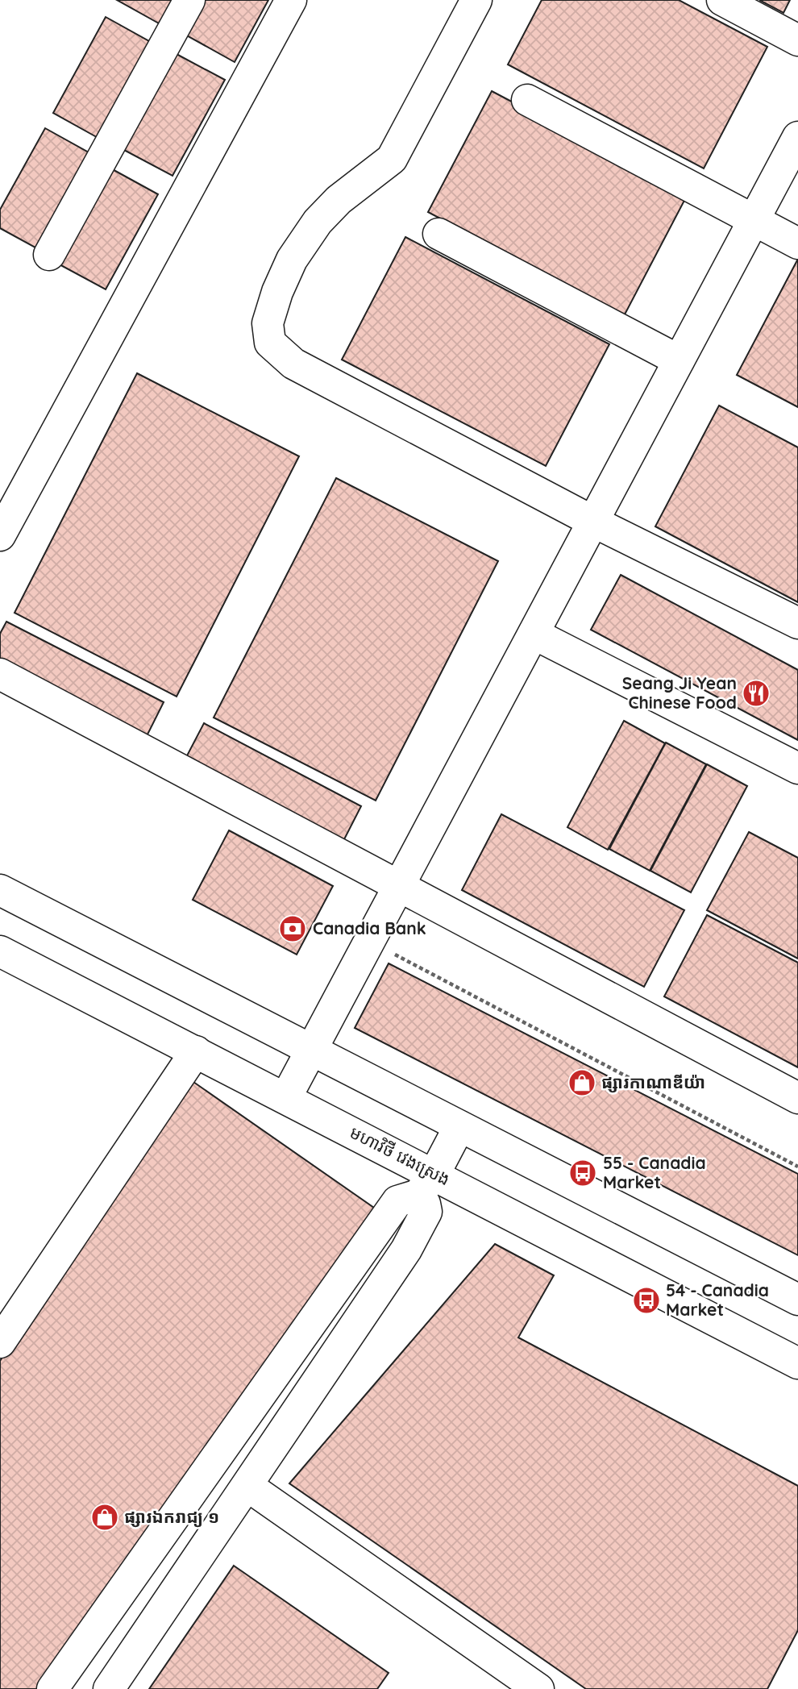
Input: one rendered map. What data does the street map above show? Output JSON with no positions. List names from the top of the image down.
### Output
{
  "streets": {
    "main road": ["មហាវិថី វេងស្រេង"]
  },
  "places": {
    "restaurant": ["Seang Ji Yean Chinese Food"],
    "bank": ["Canadia Bank"],
    "shop": ["ផ្សារកាណាឌីយ៉ា", "ផ្សារឯករាជ្យ ១"],
    "bus stop": ["55 - Canadia Market", "54 - Canadia Market"]
  }
}
